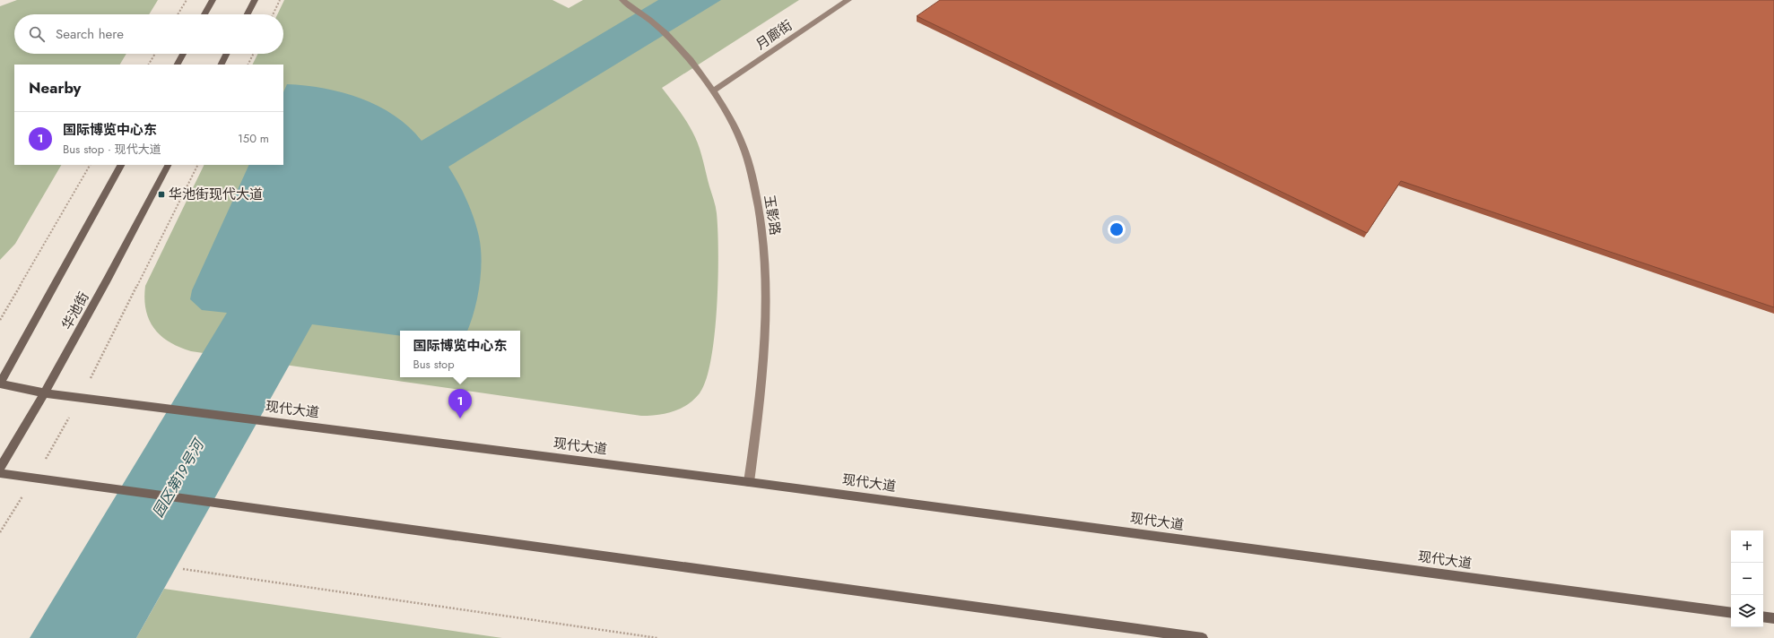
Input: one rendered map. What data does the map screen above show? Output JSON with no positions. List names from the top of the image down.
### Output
{
  "streets": {
    "main road": ["华池街", "现代大道"],
    "street": ["月廊街", "玉影路"]
  },
  "crossings": [
    ["月廊街", "玉影路"],
    ["玉影路", "现代大道"],
    ["华池街", "现代大道"]
  ],
  "water": ["园区第19号河"],
  "places": {
    "transit": ["华池街现代大道"]
  },
  "page": {
    "search": "Search here",
    "heading": "Nearby",
    "list": [
      {
        "mark": "1",
        "name": "国际博览中心东",
        "note": "Bus stop · 现代大道",
        "value": "150 m"
      }
    ],
    "popup": ["国际博览中心东", "Bus stop"],
    "pins": "1",
    "map_buttons": ["+", "−"]
  }
}
